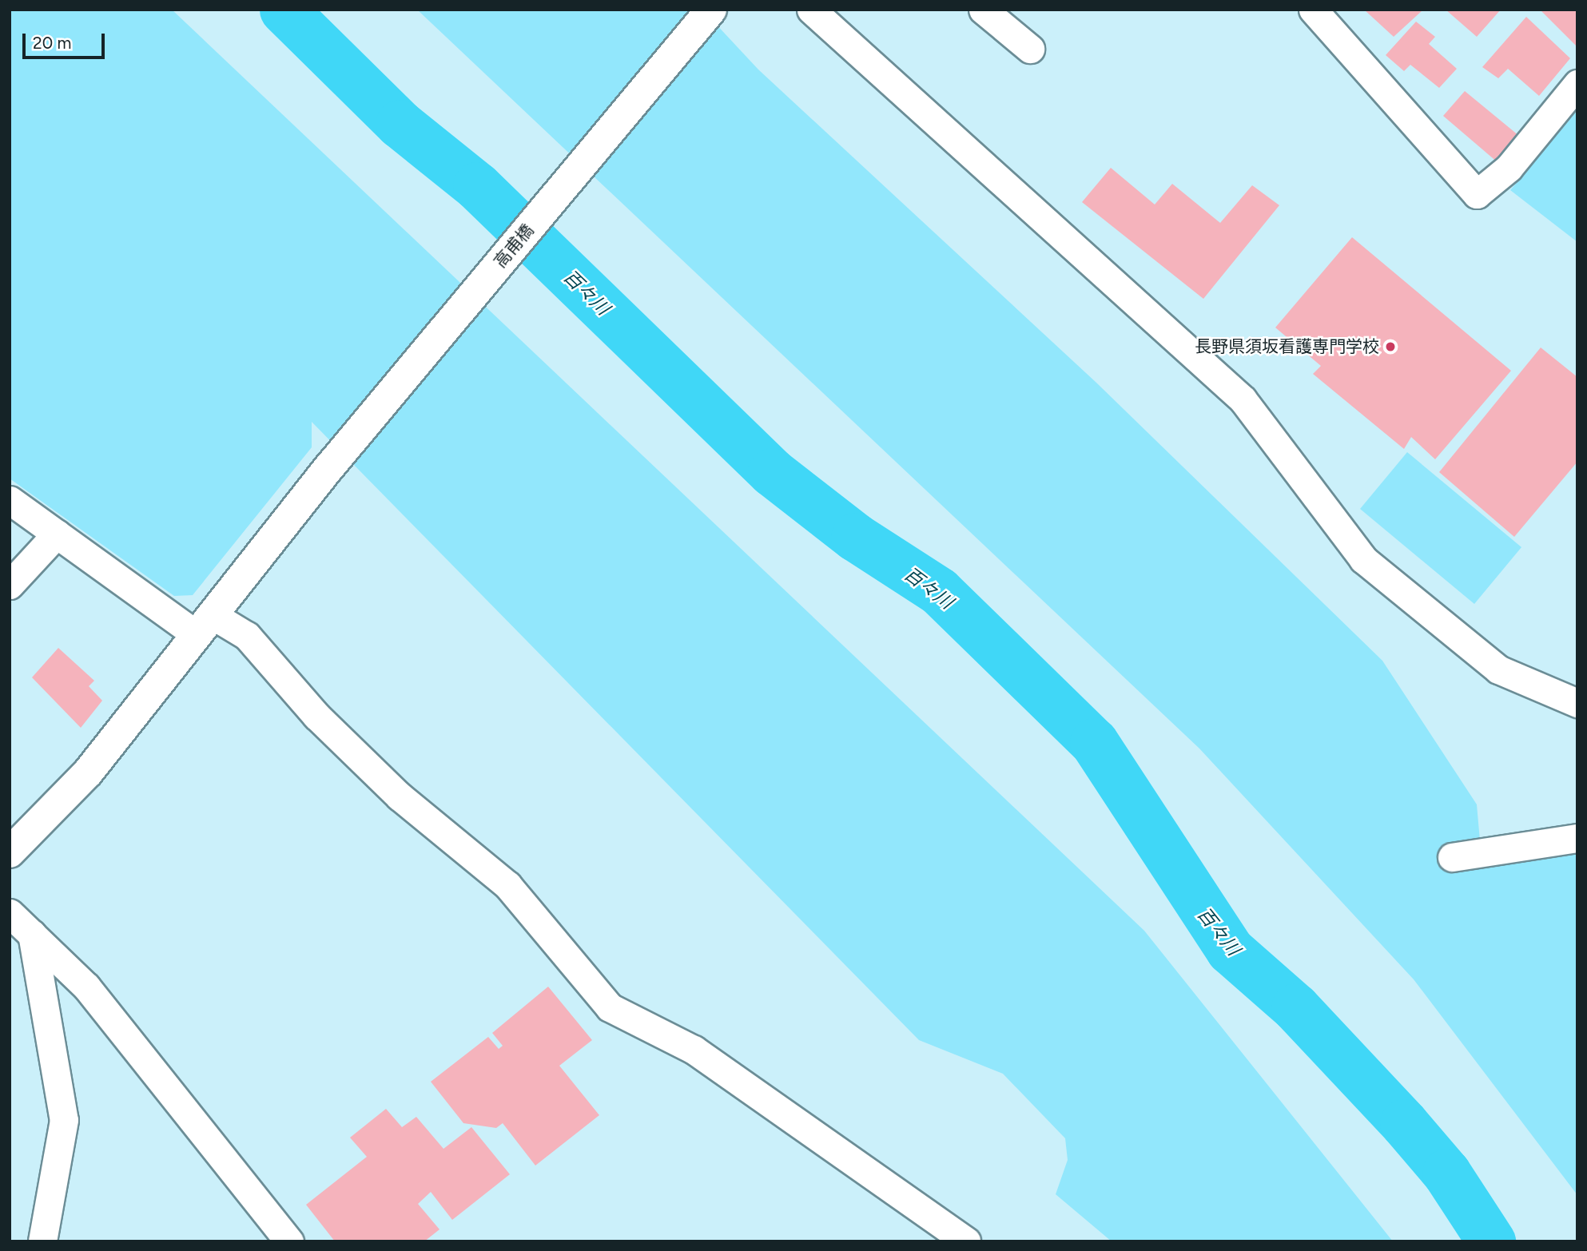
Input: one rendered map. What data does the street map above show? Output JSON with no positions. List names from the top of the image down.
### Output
{
  "streets": {
    "street": ["高甫橋"]
  },
  "water": ["百々川"],
  "places": ["長野県須坂看護専門学校"],
  "scale_bar": "20 m"
}
